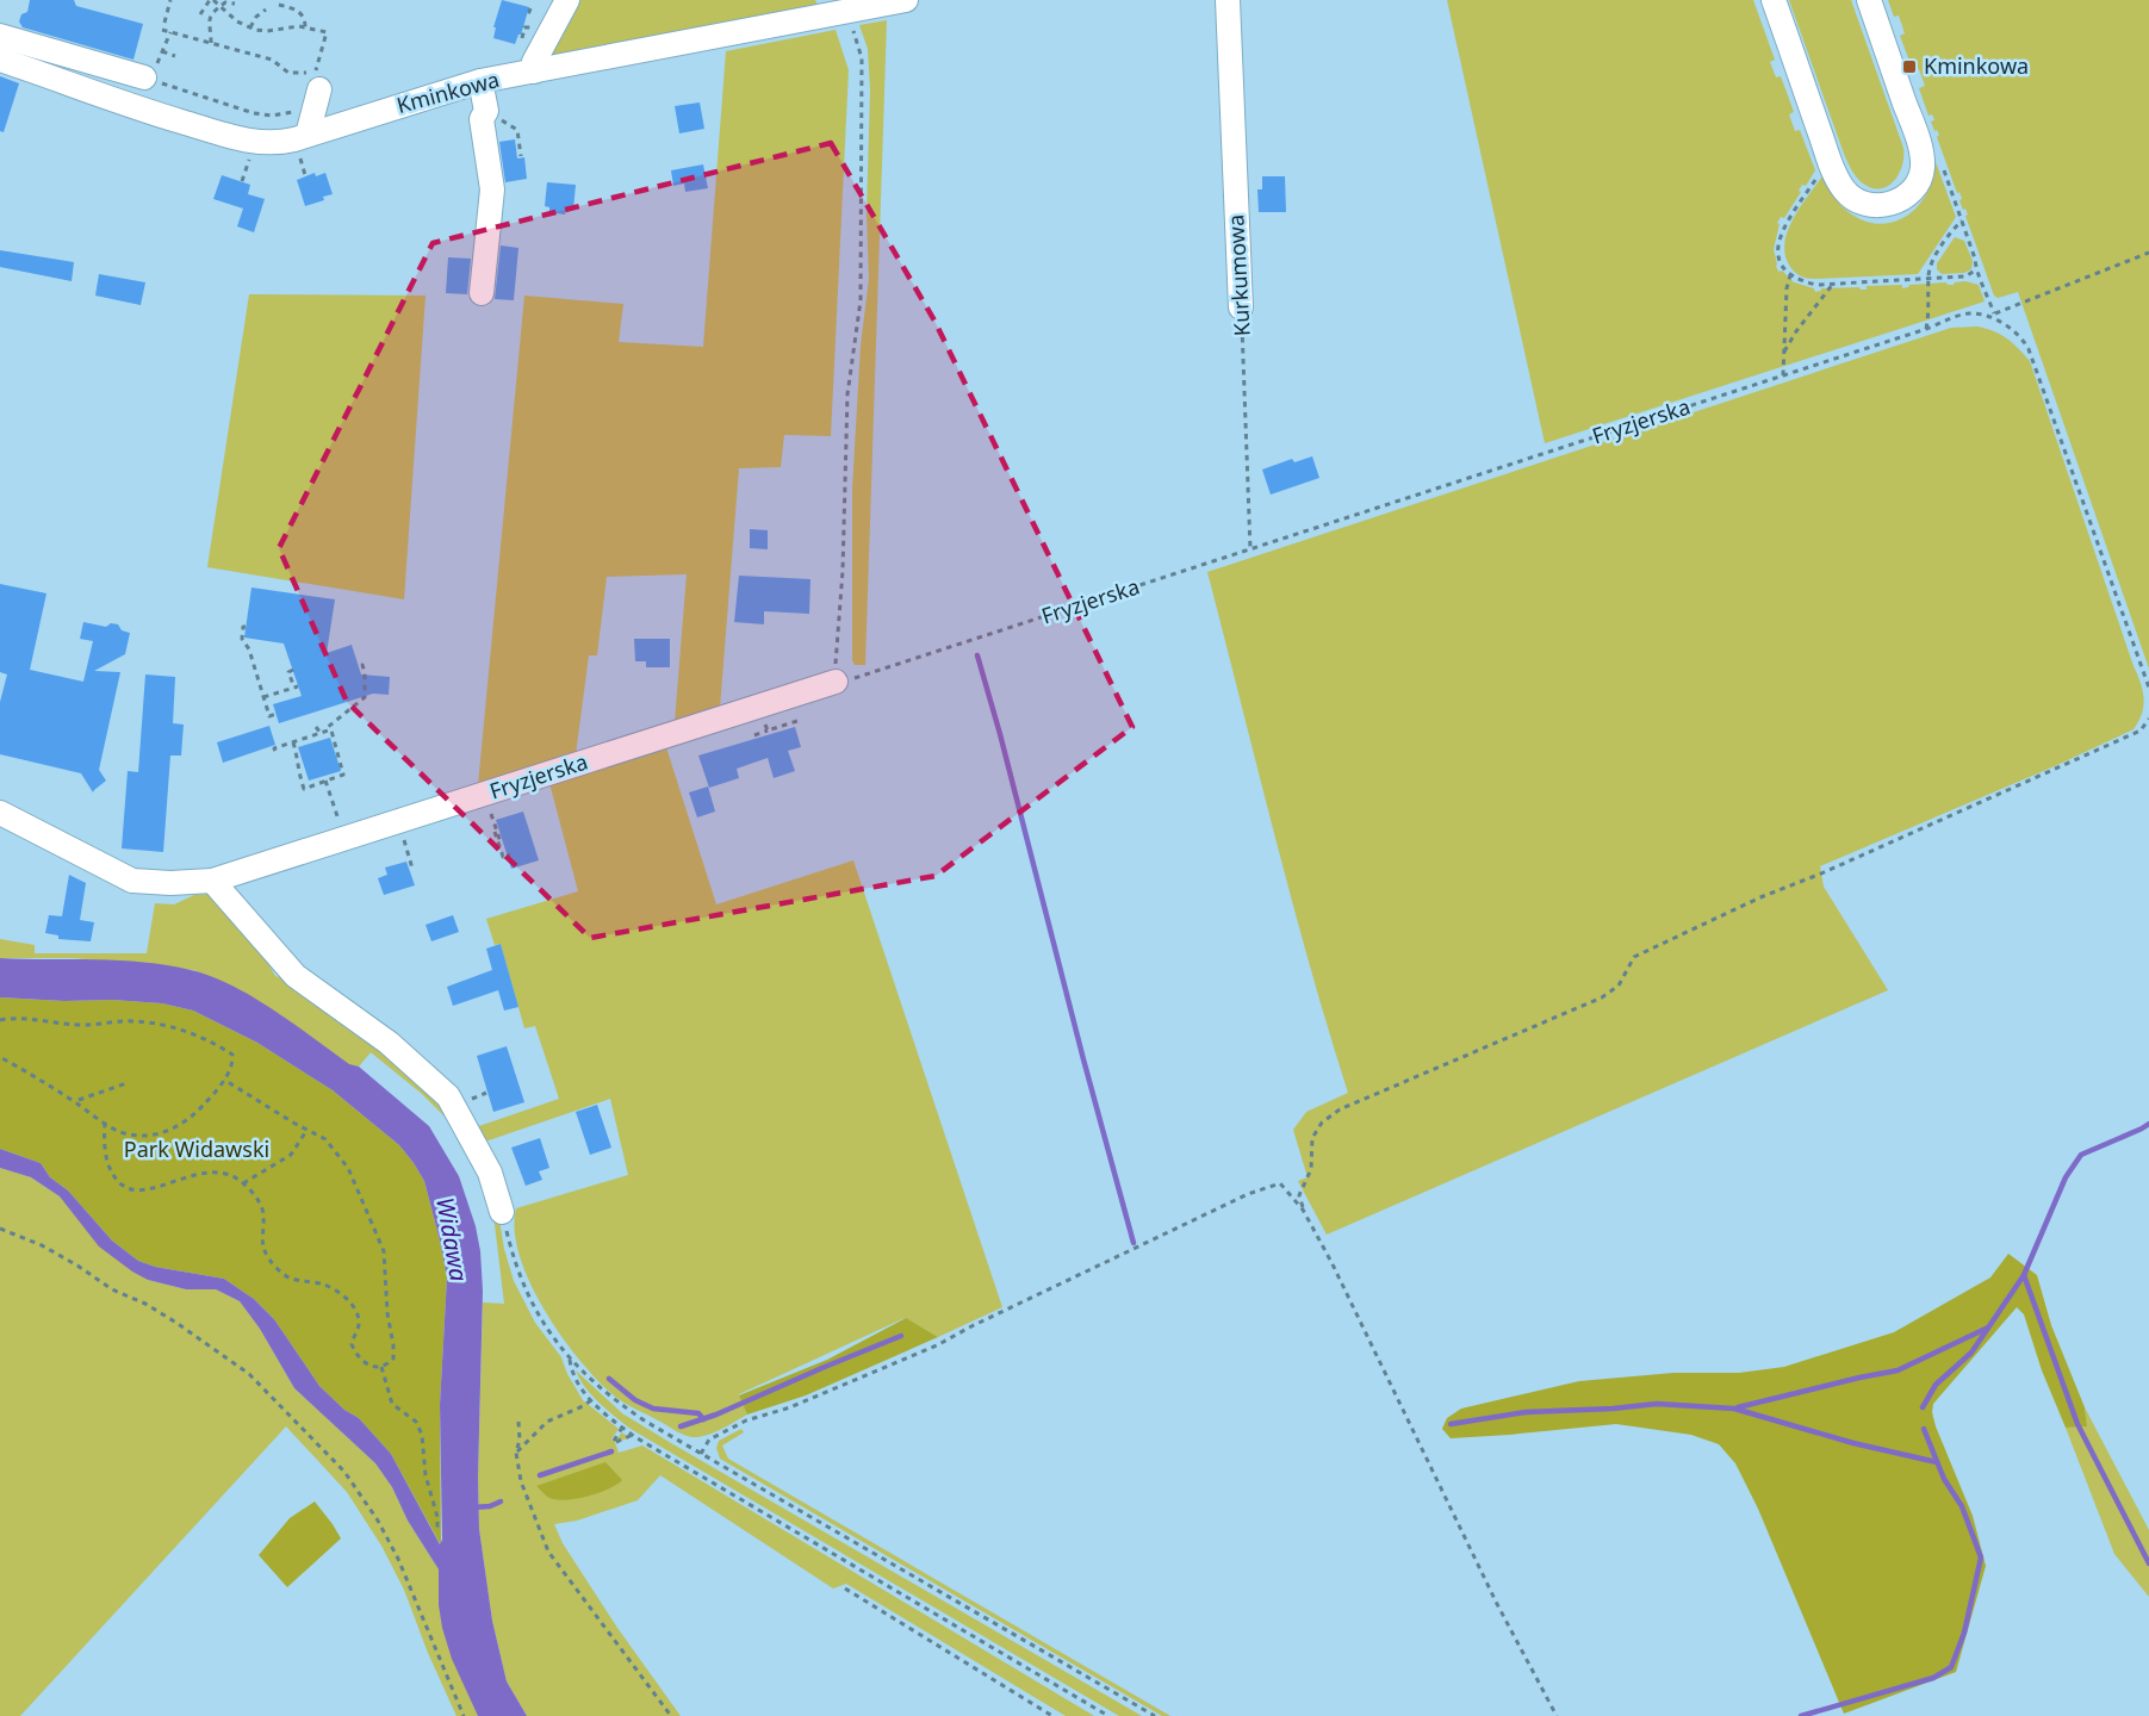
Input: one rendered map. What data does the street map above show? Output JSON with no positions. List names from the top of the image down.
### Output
{
  "streets": {
    "street": ["Kminkowa", "Kurkumowa", "Fryzjerska"]
  },
  "crossings": [
    ["Kurkumowa", "Fryzjerska"]
  ],
  "water": ["Widawa"],
  "parks": ["Park Widawski"],
  "places": {
    "transit": ["Kminkowa"]
  }
}
